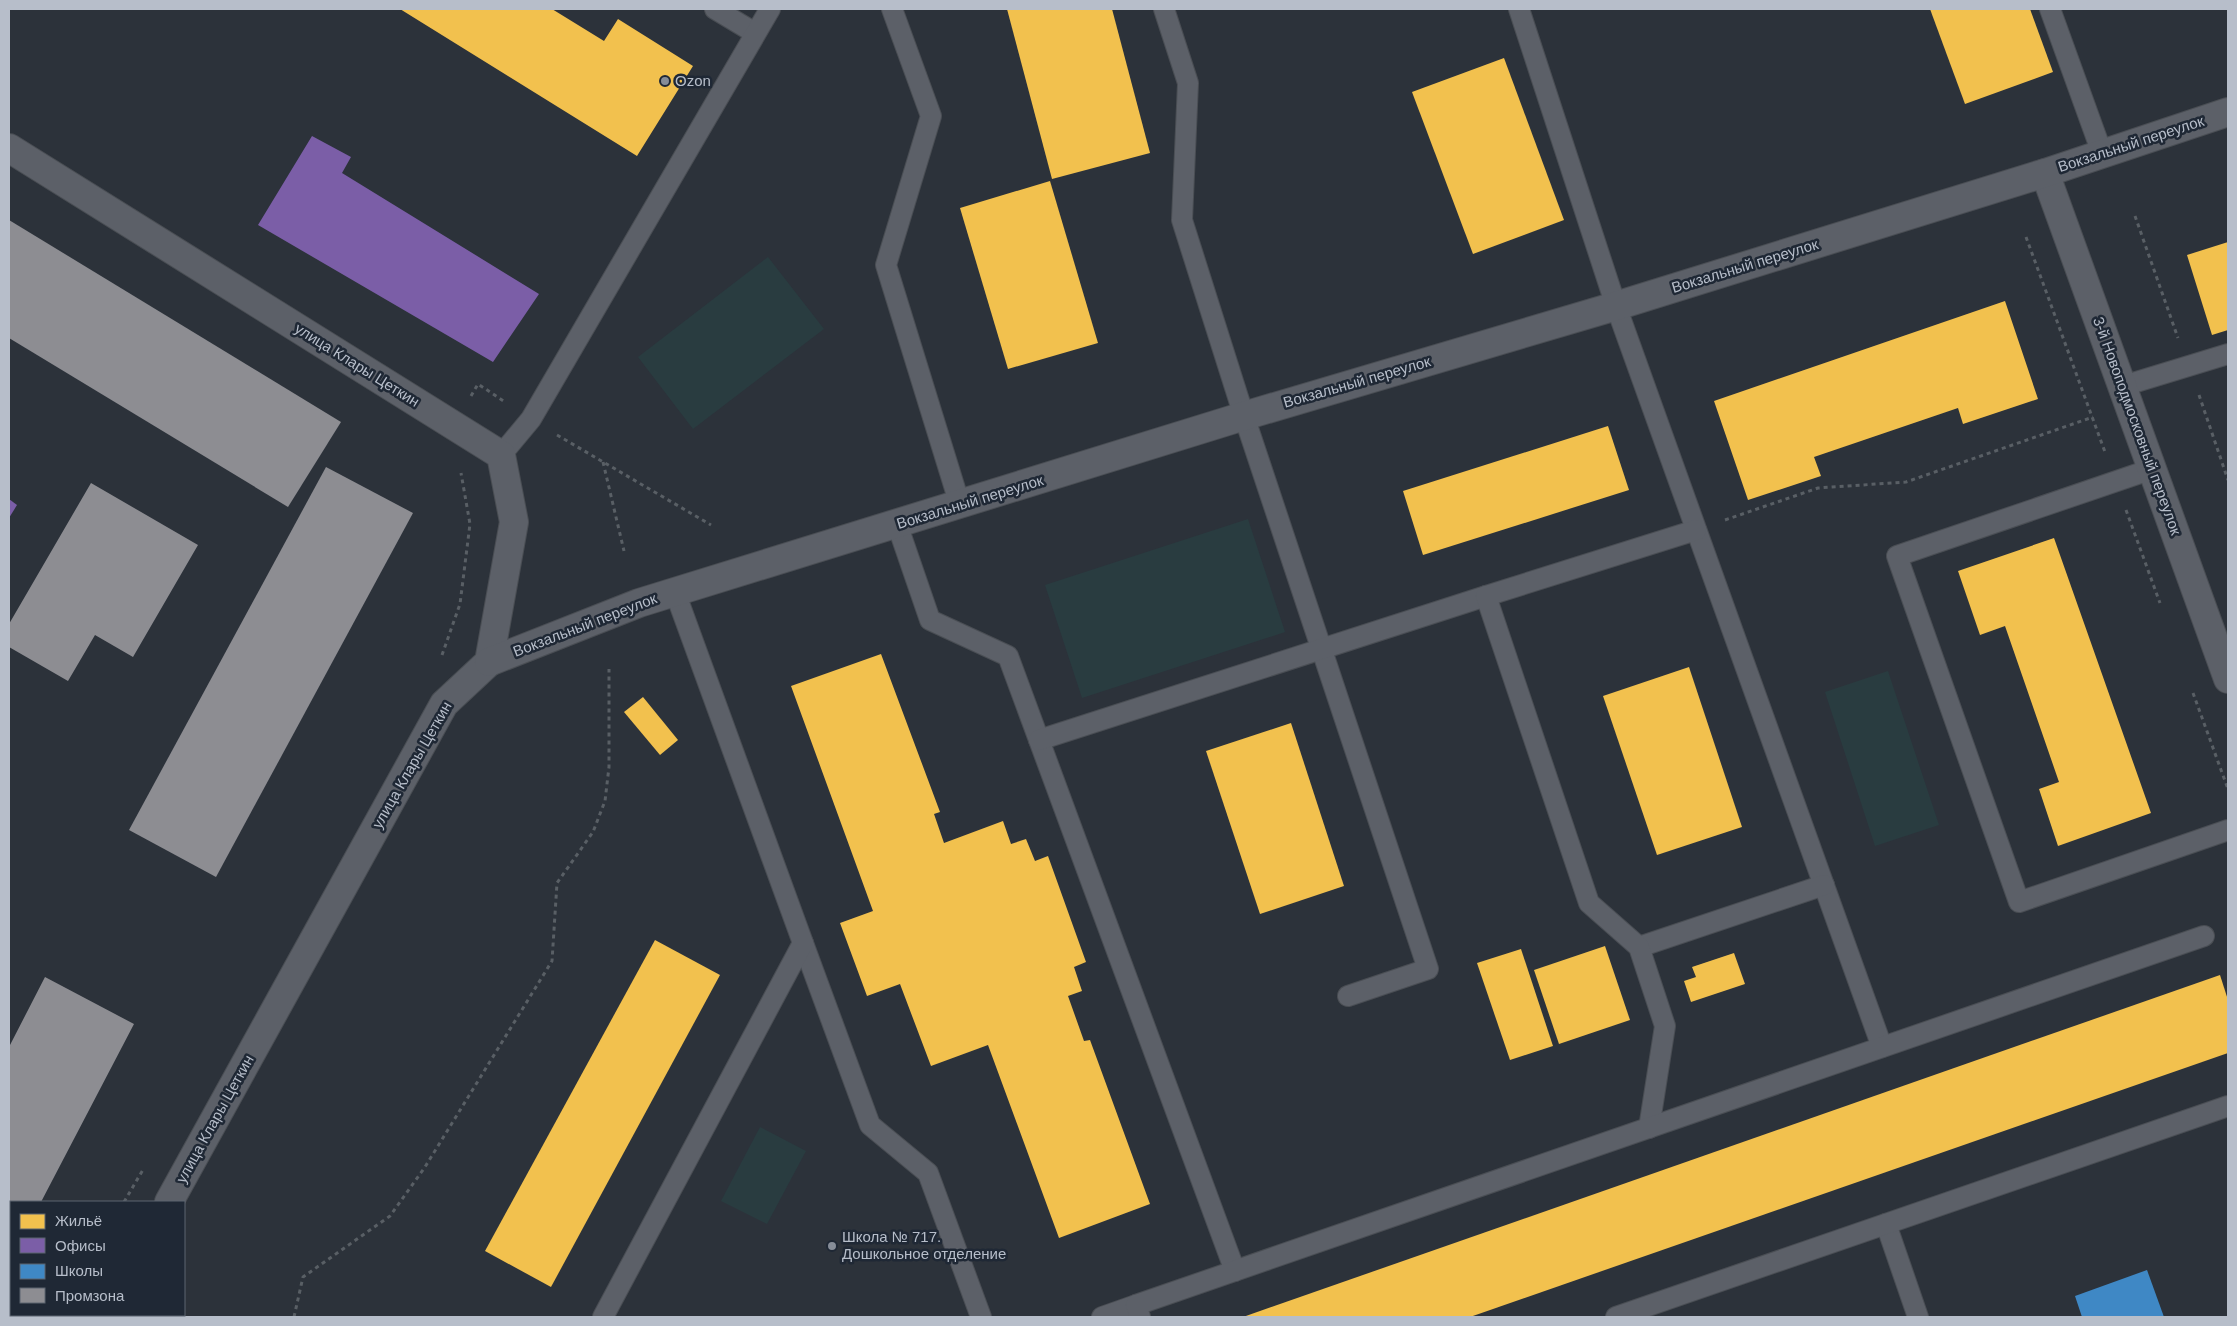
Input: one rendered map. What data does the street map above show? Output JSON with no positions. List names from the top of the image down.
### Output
{
  "streets": {
    "street": ["Вокзальный переулок", "улица Клары Цеткин", "3-й Новоподмосковный переулок"]
  },
  "crossings": [
    ["Вокзальный переулок", "улица Клары Цеткин"],
    ["Вокзальный переулок", "3-й Новоподмосковный переулок"]
  ],
  "places": ["Ozon", "Школа № 717. Дошкольное отделение"],
  "legend": [
    "Жильё",
    "Офисы",
    "Школы",
    "Промзона"
  ]
}
